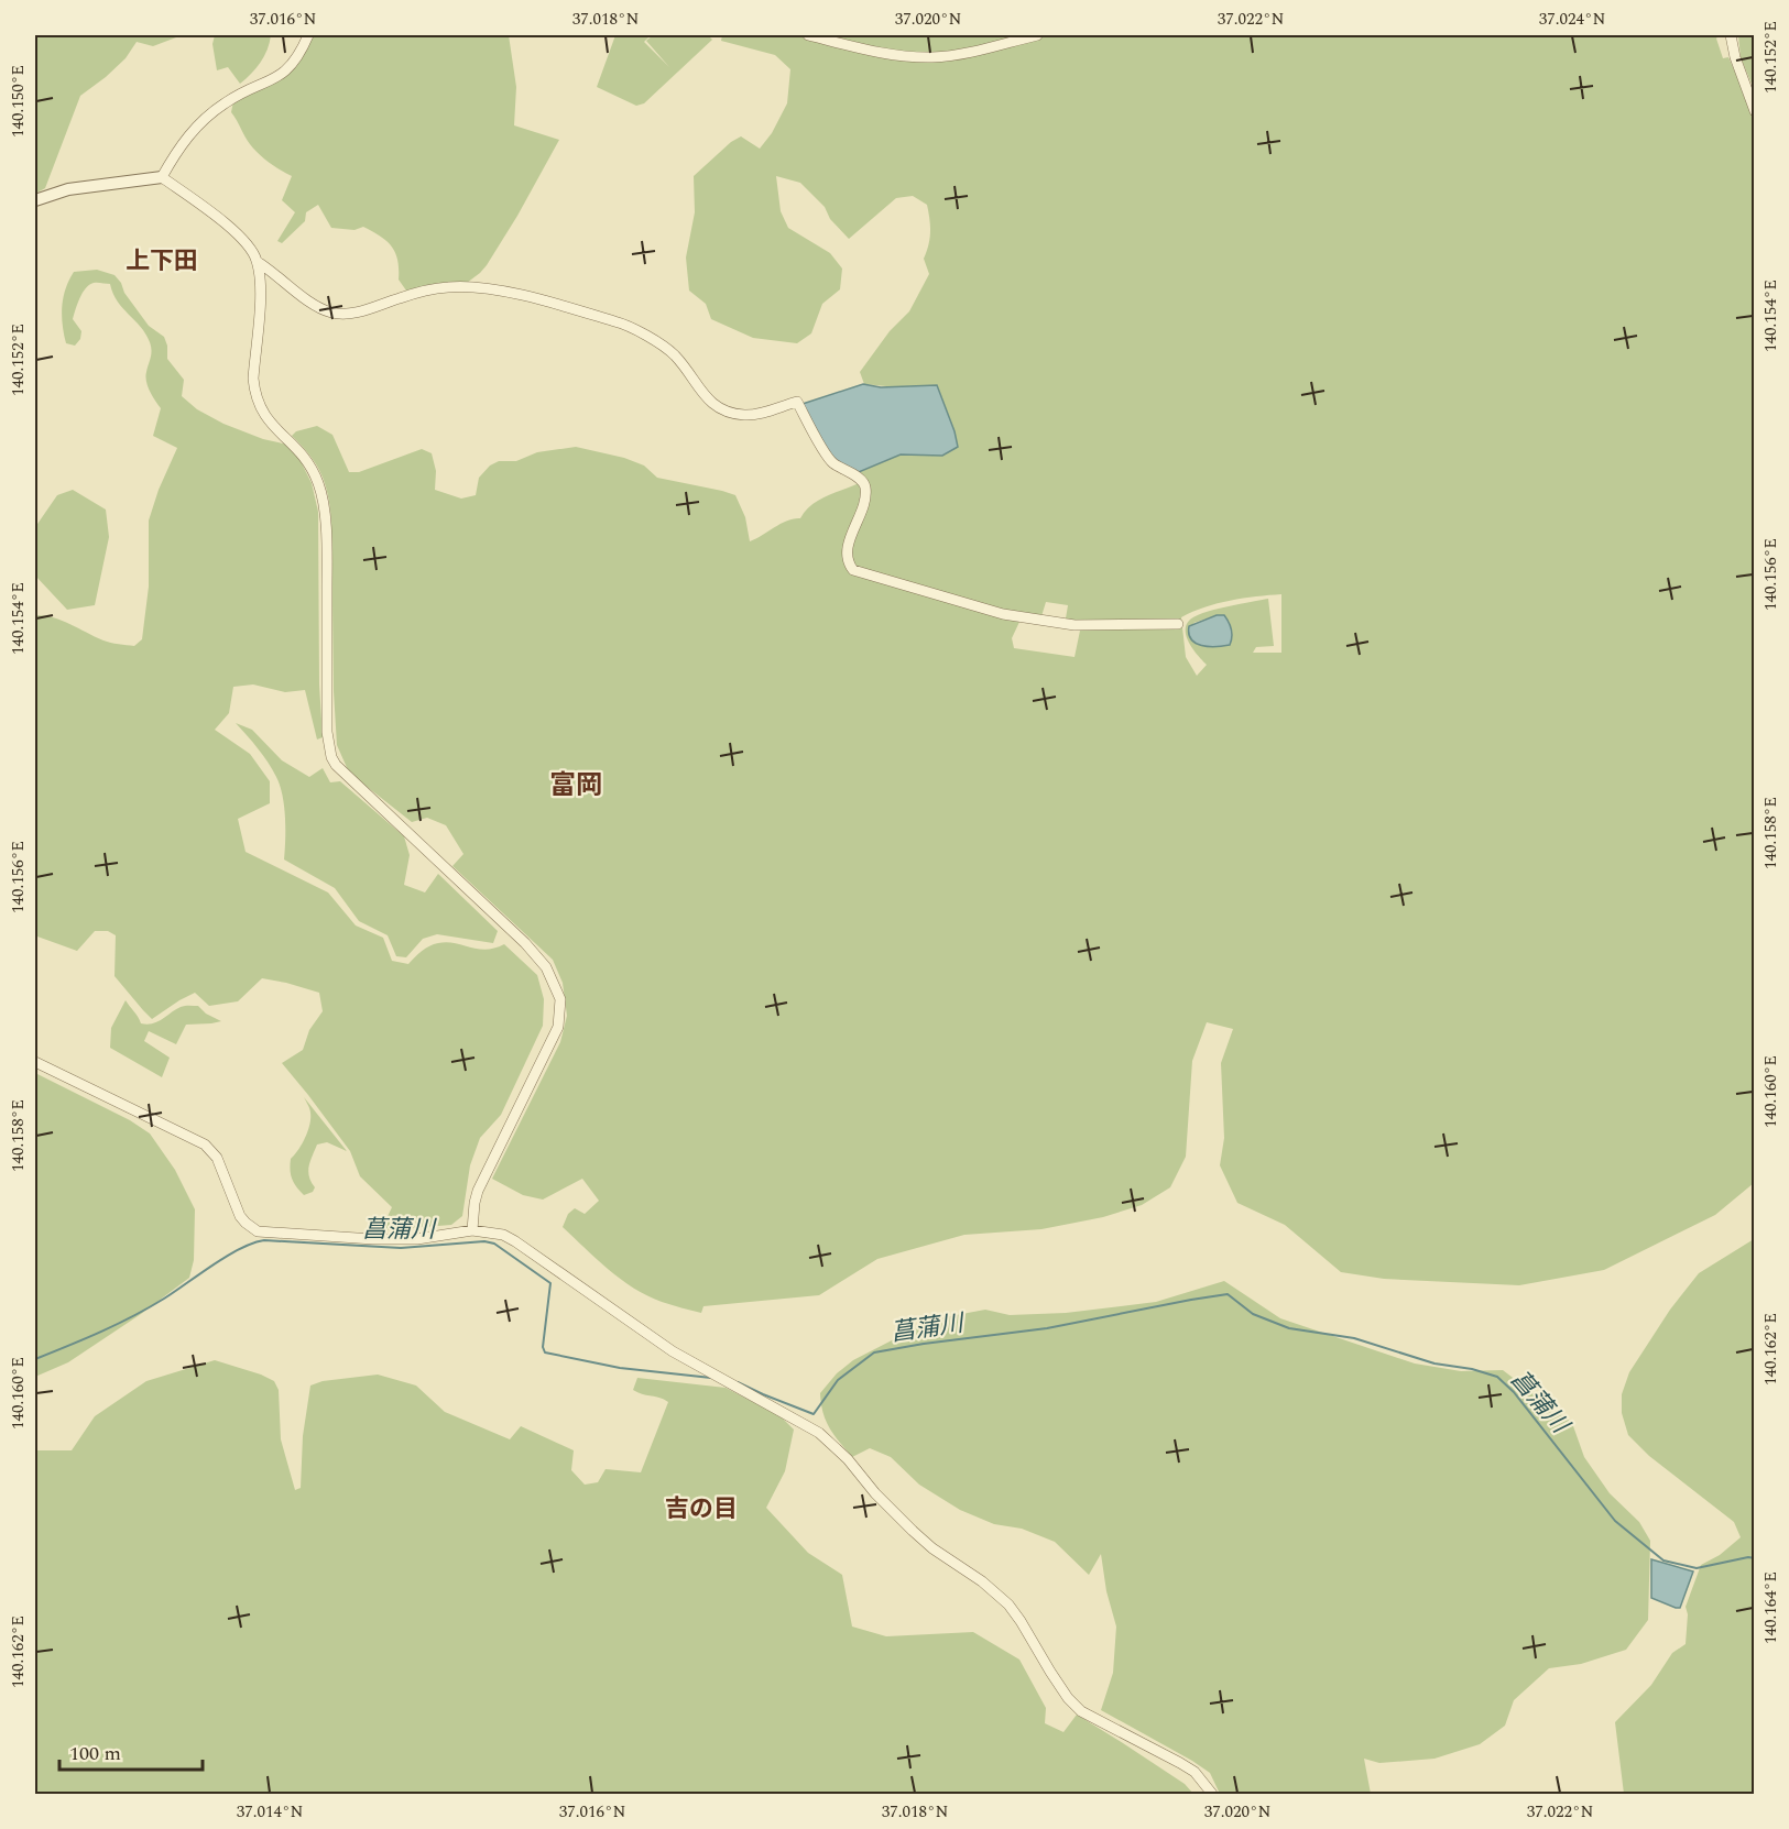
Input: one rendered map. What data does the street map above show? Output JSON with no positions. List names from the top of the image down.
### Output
{
  "districts": ["上下田", "富岡", "吉の目"],
  "water": ["菖蒲川"],
  "scale_bar": "100 m",
  "coordinates": [
    "37.016°N",
    "37.018°N",
    "37.020°N",
    "37.022°N",
    "37.024°N",
    "140.152°E",
    "140.150°E",
    "140.154°E",
    "140.156°E",
    "140.158°E",
    "140.160°E",
    "140.162°E",
    "140.164°E",
    "37.014°N"
  ]
}
